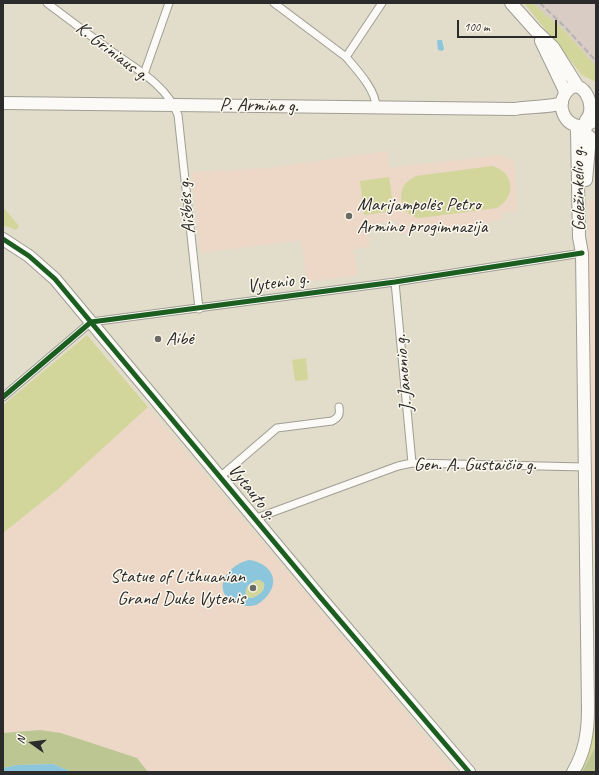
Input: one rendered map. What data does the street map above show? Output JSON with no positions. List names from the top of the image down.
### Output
{
  "streets": {
    "main road": ["P. Armino g.", "Geležinkelio g.", "Vytauto g."],
    "street": [
      "K. Griniaus g.",
      "Aišbės g.",
      "Vytenio g.",
      "J. Janonio g.",
      "Gen. A. Gustaičio g."
    ]
  },
  "crossings": [
    ["K. Griniaus g.", "P. Armino g."],
    ["K. Griniaus g.", "Aišbės g."],
    ["P. Armino g.", "Geležinkelio g."],
    ["P. Armino g.", "Aišbės g."],
    ["Geležinkelio g.", "Vytenio g."],
    ["Geležinkelio g.", "Gen. A. Gustaičio g."],
    ["Aišbės g.", "Vytenio g."],
    ["Vytenio g.", "J. Janonio g."],
    ["Vytenio g.", "Vytauto g."],
    ["J. Janonio g.", "Gen. A. Gustaičio g."],
    ["Gen. A. Gustaičio g.", "Vytauto g."]
  ],
  "places": ["Marijampolės Petro Armino progimnazija", "Aibė", "Statue of Lithuanian Grand Duke Vytenis"],
  "scale_bar": "100 m",
  "north": "left"
}
